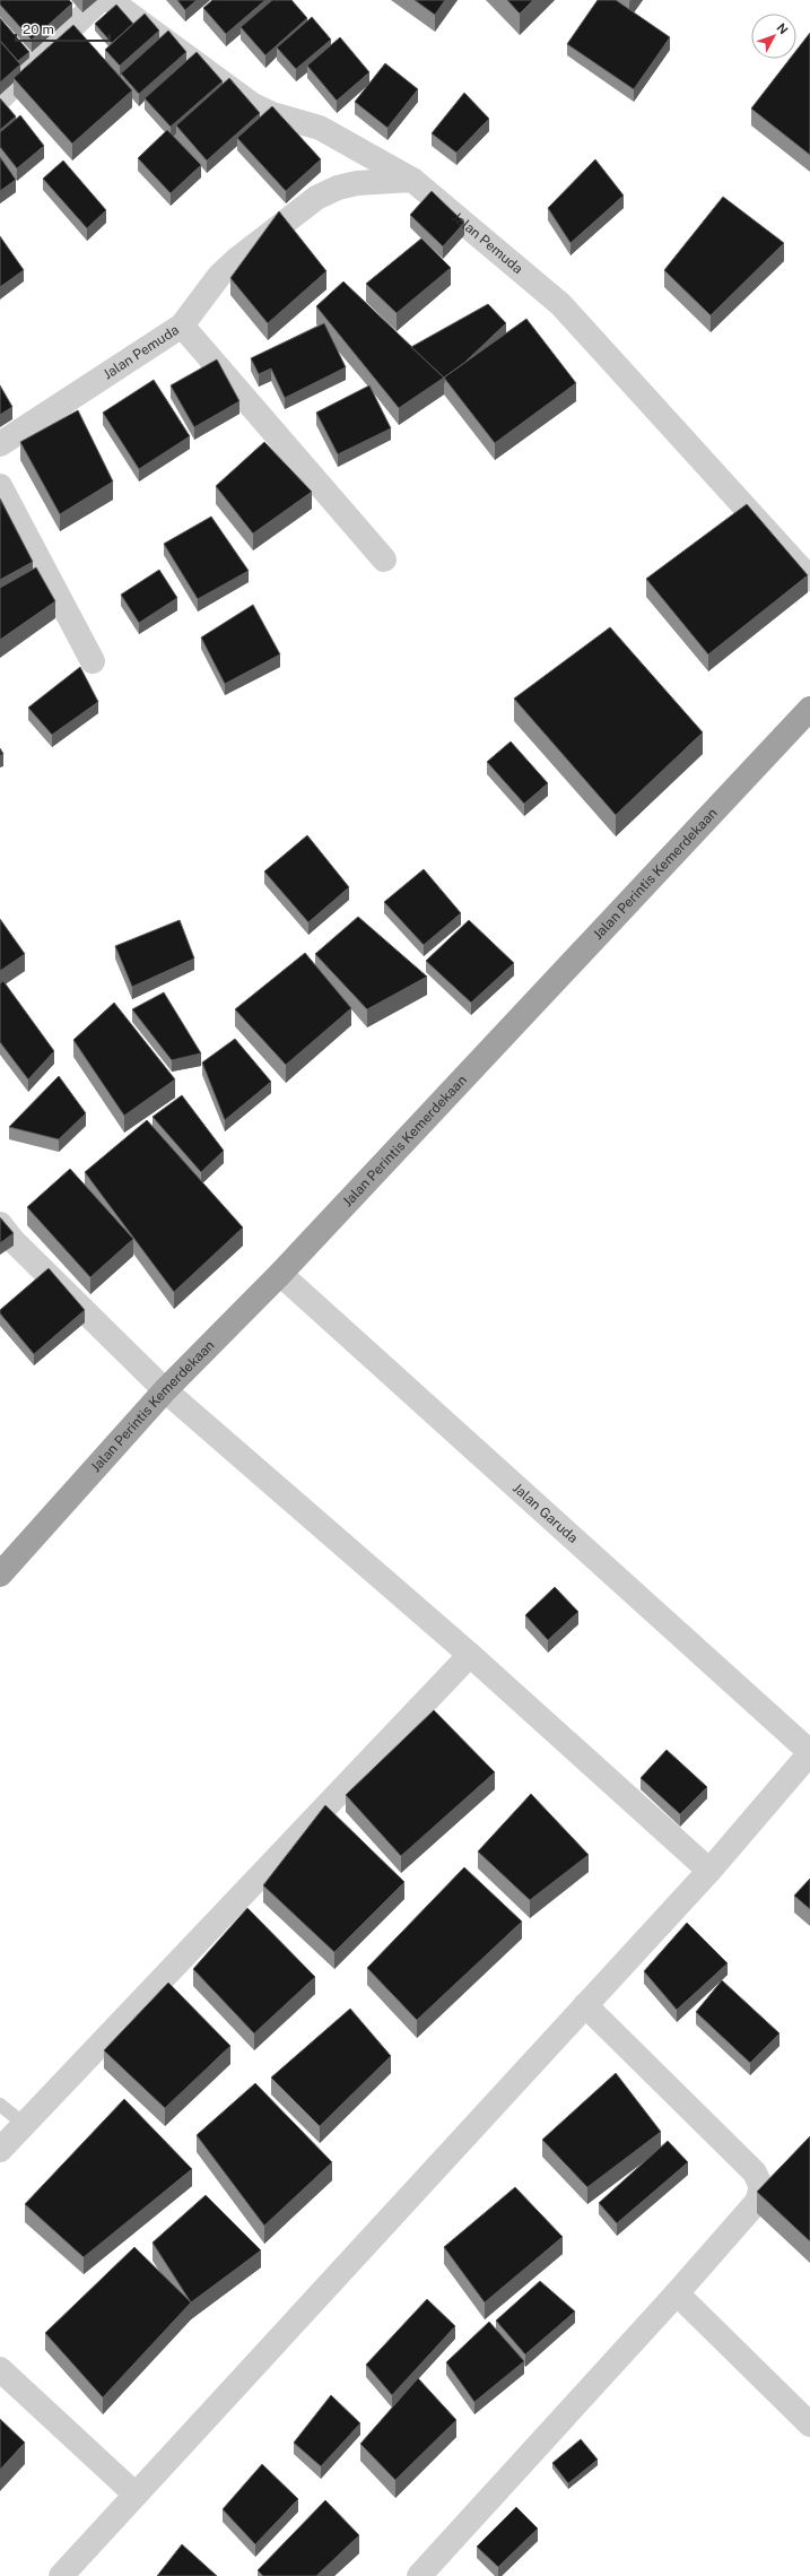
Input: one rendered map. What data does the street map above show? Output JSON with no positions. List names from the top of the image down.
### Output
{
  "streets": {
    "highway": ["Jalan Perintis Kemerdekaan"],
    "street": ["Jalan Pemuda", "Jalan Garuda"]
  },
  "crossings": [
    ["Jalan Perintis Kemerdekaan", "Jalan Garuda"]
  ],
  "scale_bar": "20 m",
  "north": "top right"
}
